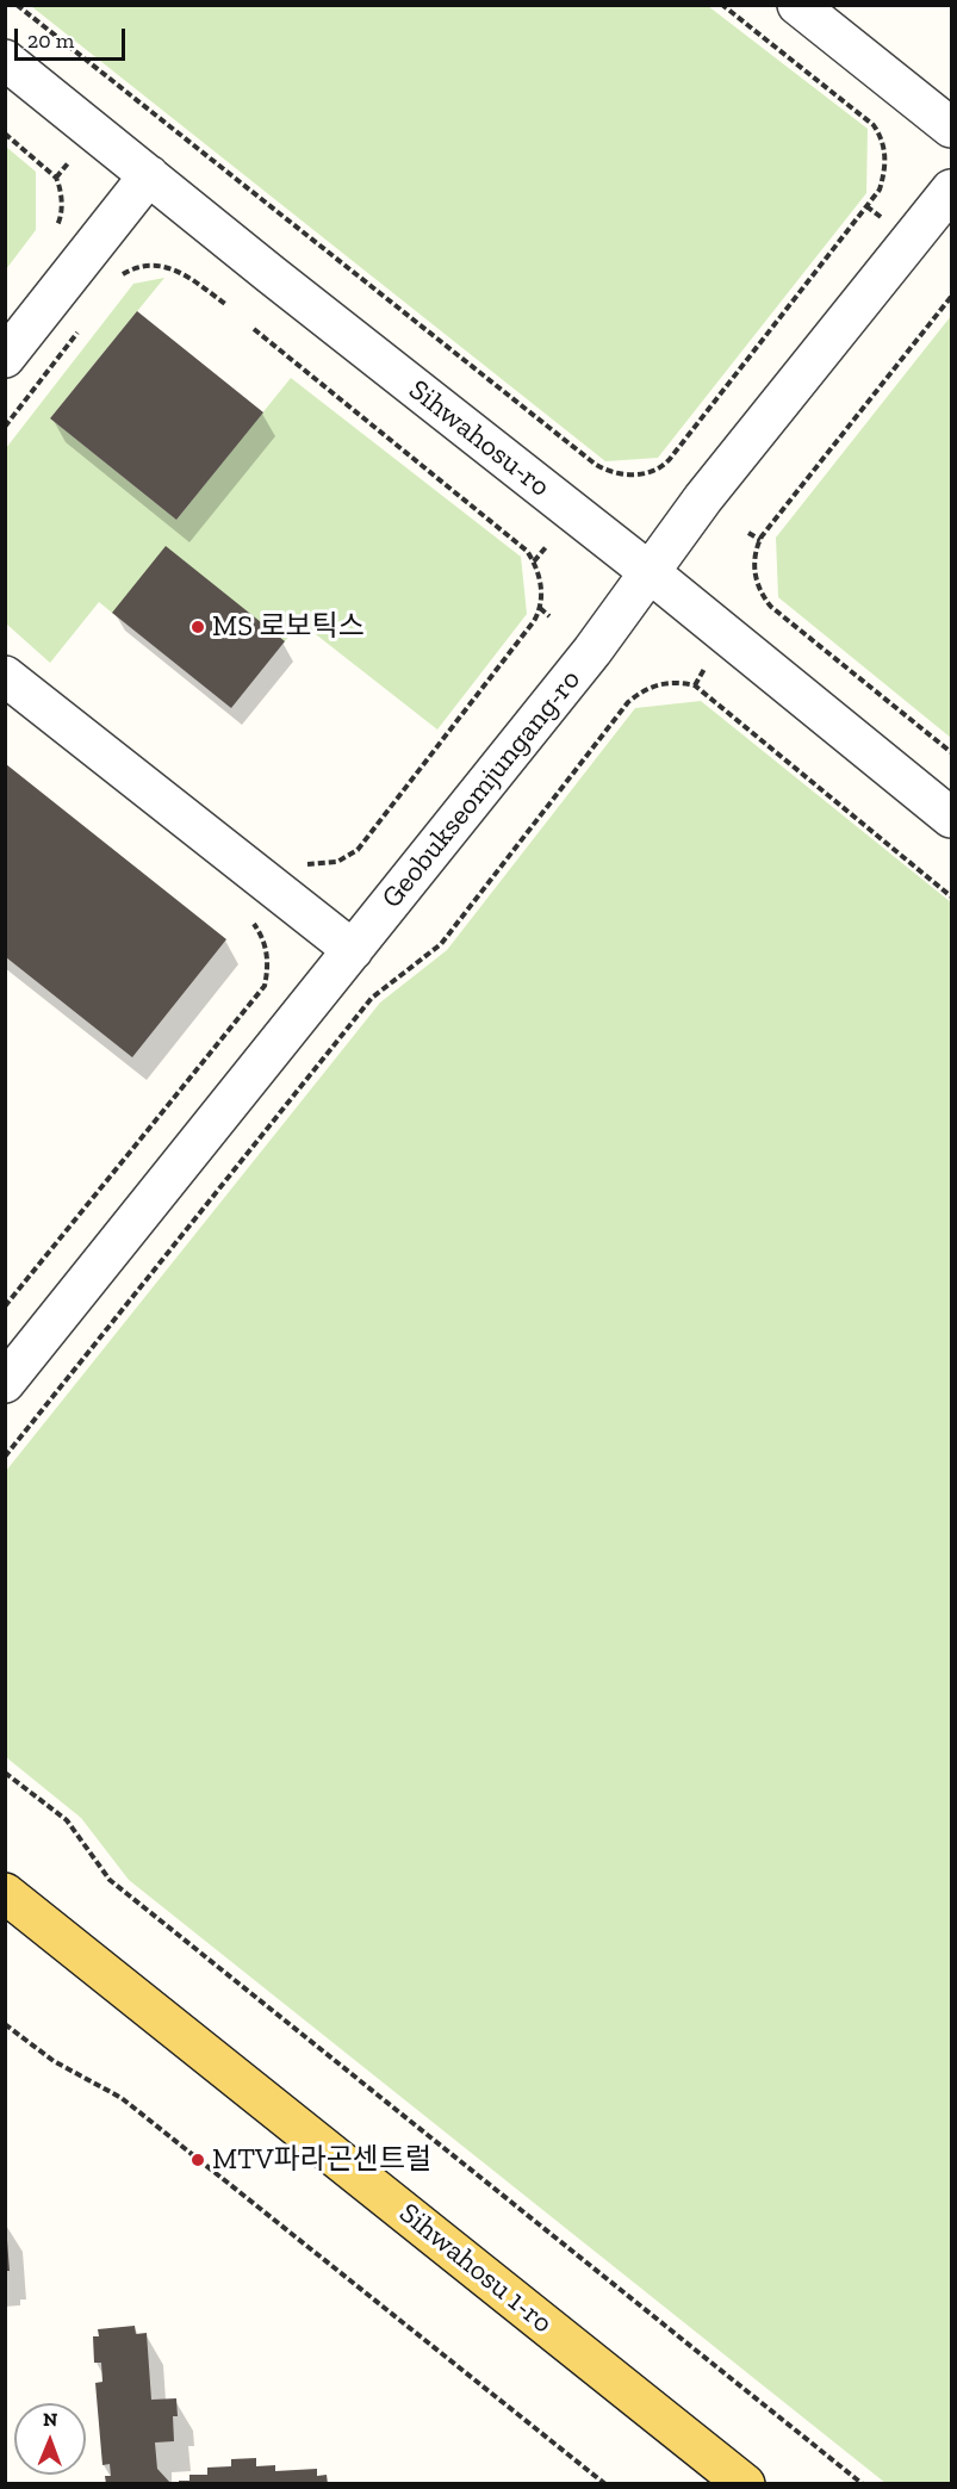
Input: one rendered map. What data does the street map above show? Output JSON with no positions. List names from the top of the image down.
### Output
{
  "streets": {
    "main road": ["Sihwahosu 1-ro"],
    "street": ["Sihwahosu-ro", "Geobukseomjungang-ro"]
  },
  "crossings": [
    ["Sihwahosu-ro", "Geobukseomjungang-ro"]
  ],
  "places": ["MS 로보틱스", "MTV파라곤센트럴"],
  "scale_bar": "20 m",
  "north": "top"
}
